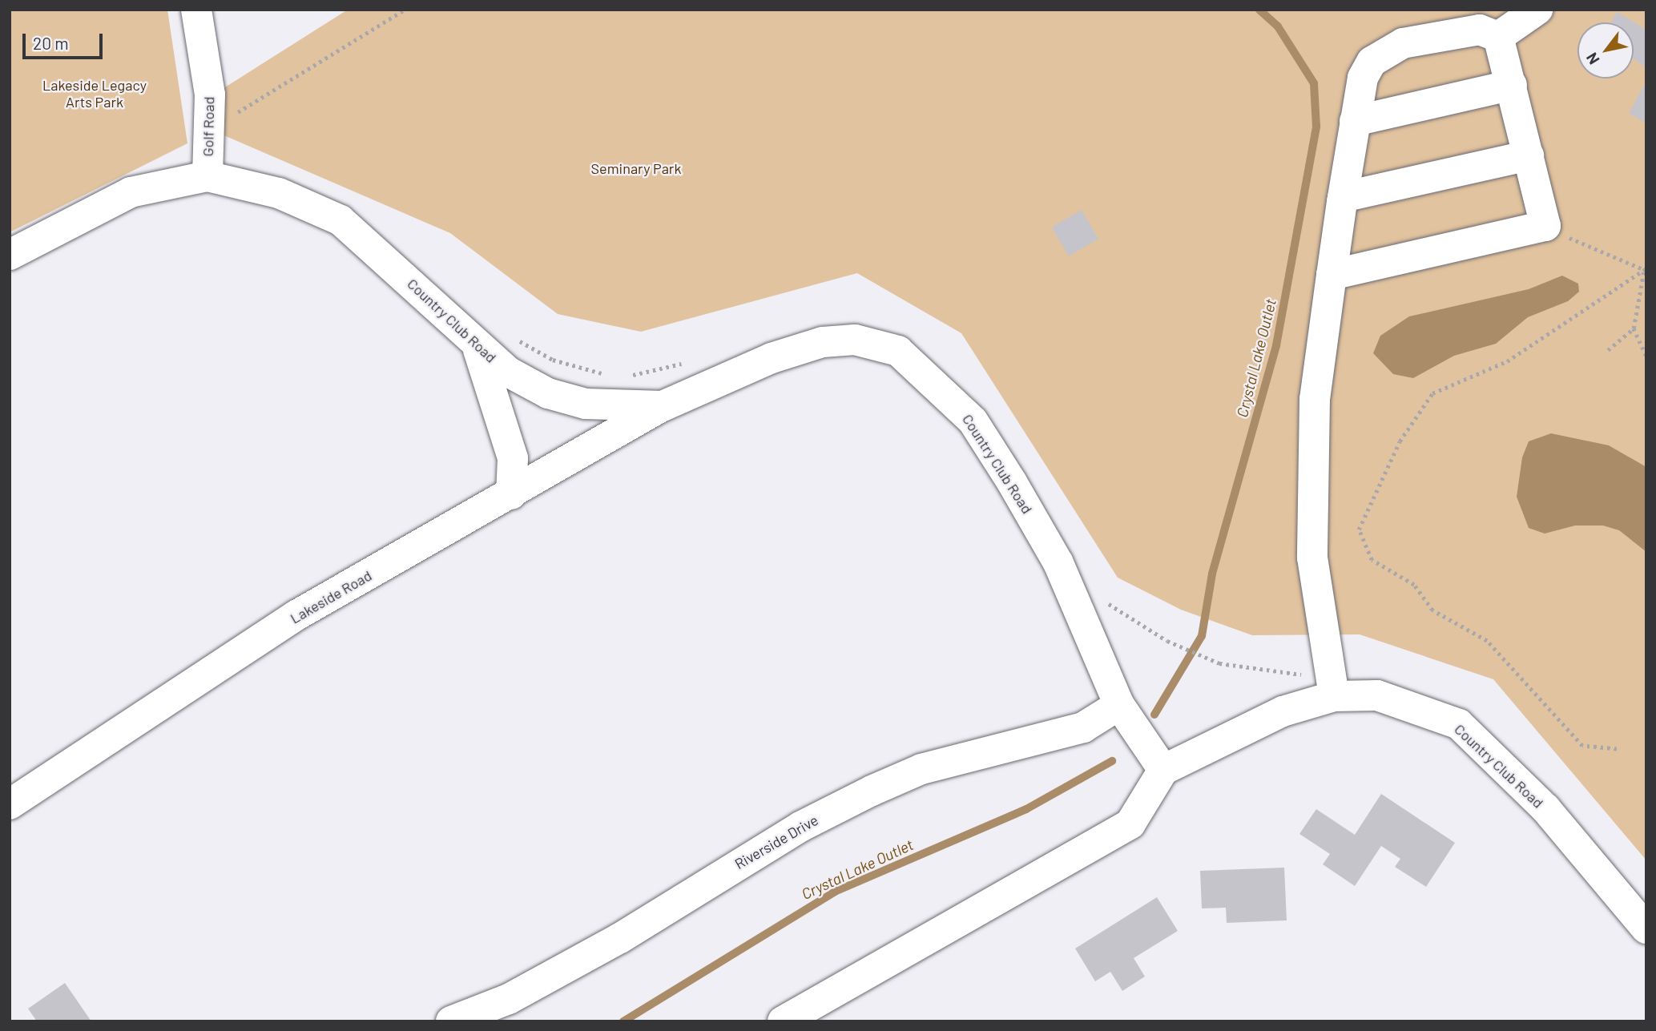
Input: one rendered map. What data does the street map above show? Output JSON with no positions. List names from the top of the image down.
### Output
{
  "streets": {
    "street": [
      "Golf Road",
      "Country Club Road",
      "Lakeside Road",
      "Riverside Drive"
    ]
  },
  "crossings": [
    ["Golf Road", "Country Club Road"],
    ["Country Club Road", "Lakeside Road"],
    ["Country Club Road", "Riverside Drive"]
  ],
  "water": ["Crystal Lake Outlet"],
  "parks": ["Lakeside Legacy Arts Park", "Seminary Park"],
  "scale_bar": "20 m",
  "north": "bottom left"
}
